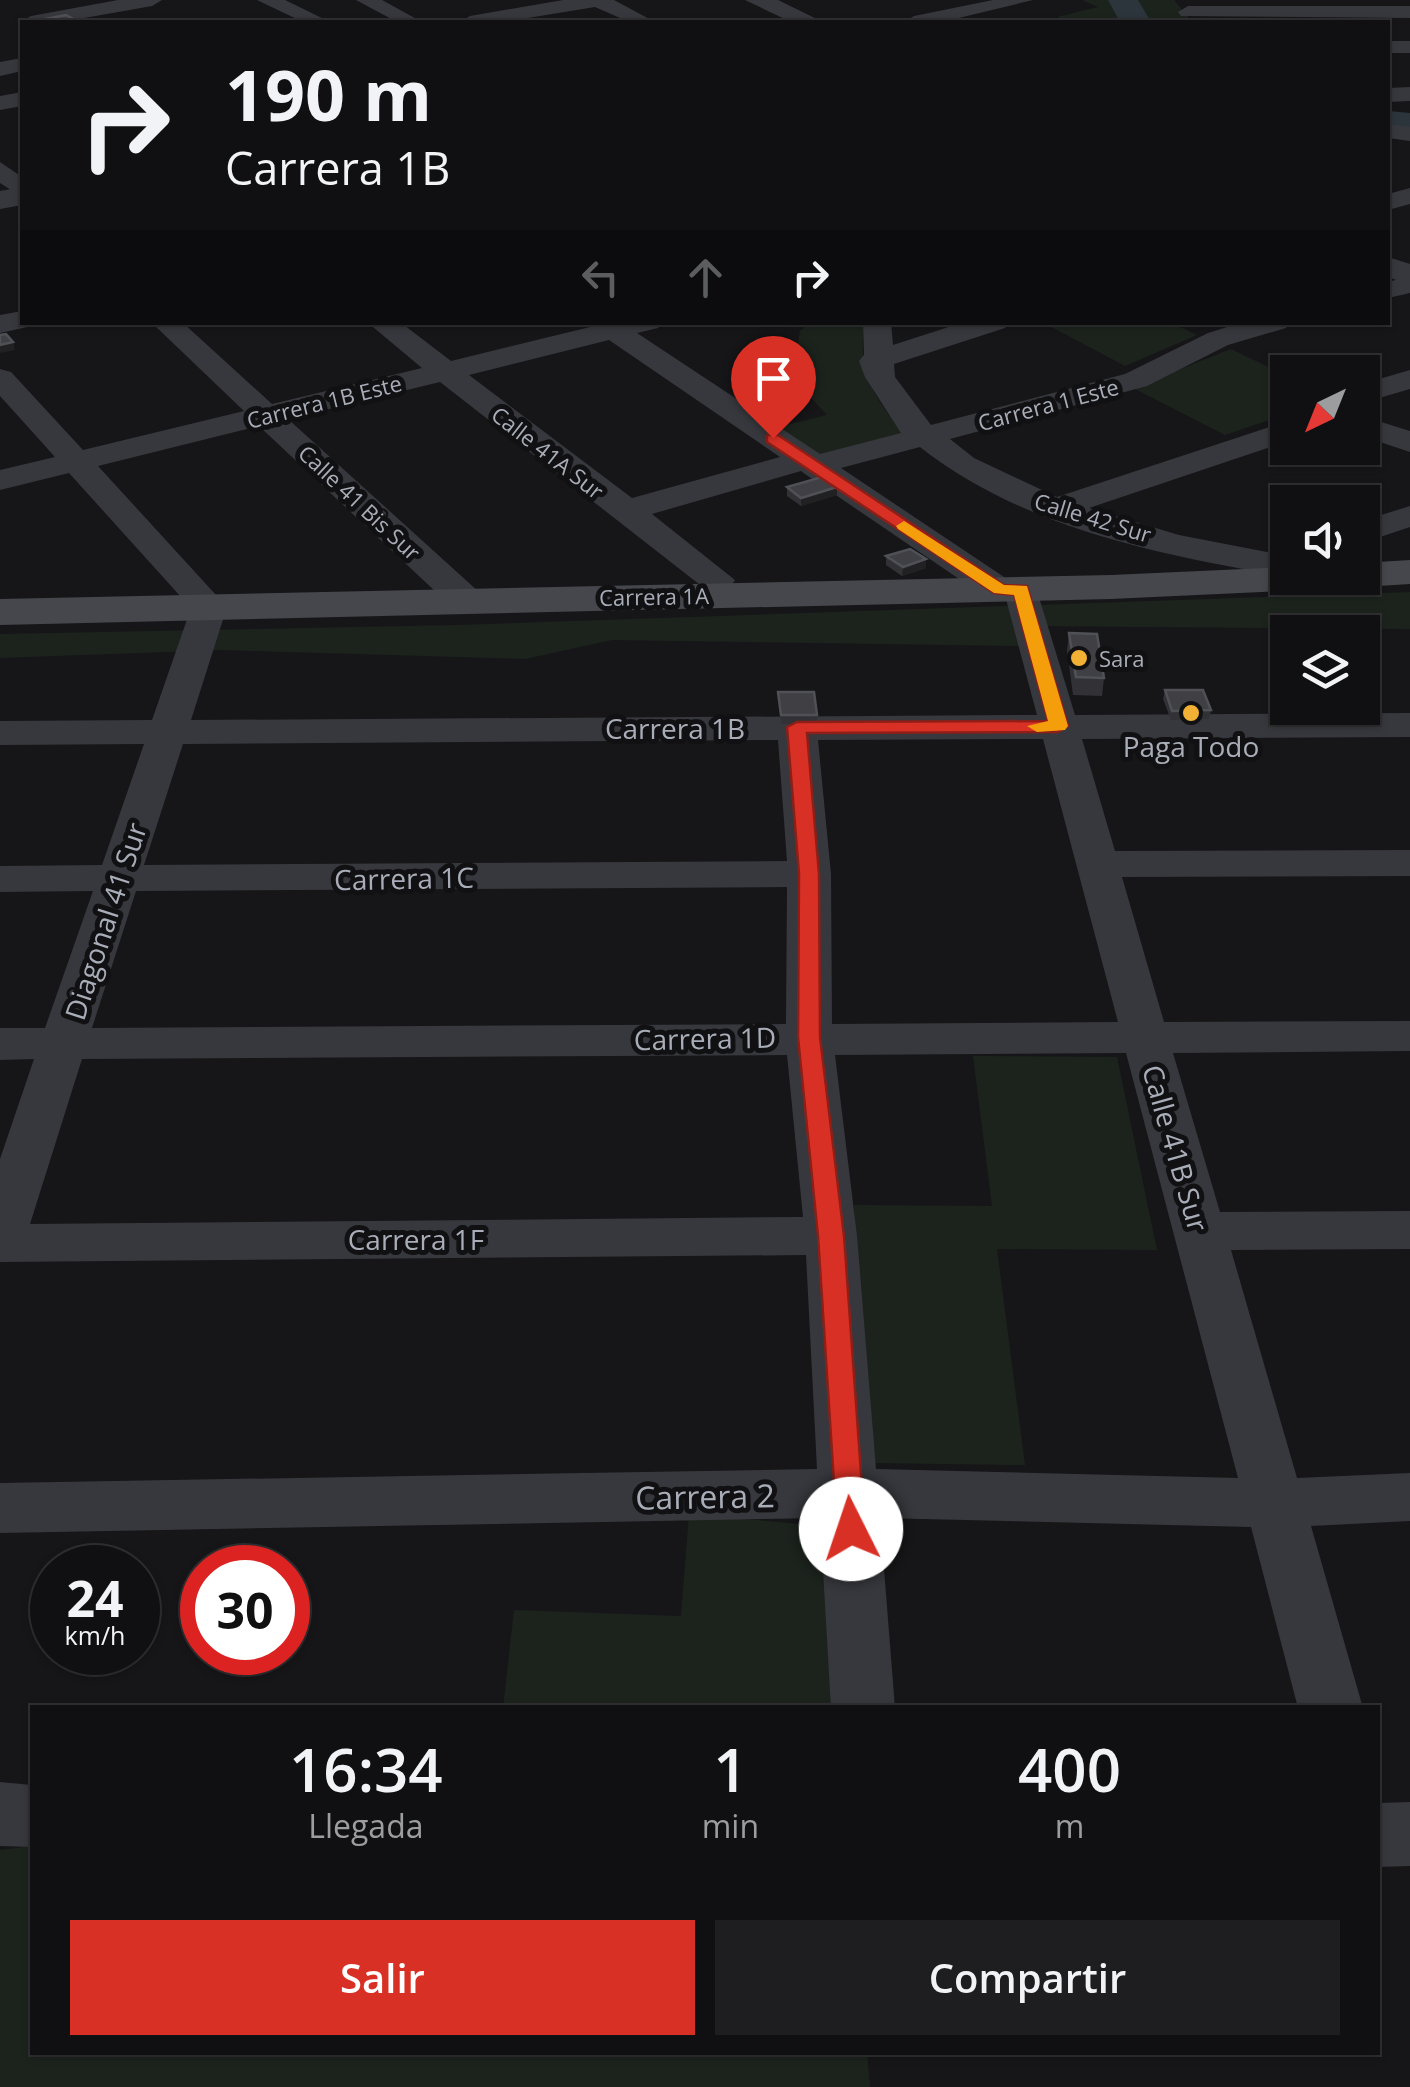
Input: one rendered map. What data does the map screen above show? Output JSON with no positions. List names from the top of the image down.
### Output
{
  "streets": {
    "main road": ["Carrera 1A"],
    "street": [
      "Carrera 1B Este",
      "Carrera 1 Este",
      "Calle 41A Sur",
      "Calle 41 Bis Sur",
      "Calle 42 Sur",
      "Carrera 1B",
      "Carrera 1C",
      "Diagonal 41 Sur",
      "Carrera 1D",
      "Calle 41B Sur",
      "Carrera 1F",
      "Carrera 2"
    ]
  },
  "crossings": [
    ["Carrera 1B Este", "Calle 41A Sur"],
    ["Carrera 1B Este", "Calle 41 Bis Sur"],
    ["Carrera 1 Este", "Calle 41A Sur"],
    ["Carrera 1 Este", "Calle 42 Sur"],
    ["Calle 41 Bis Sur", "Carrera 1A"],
    ["Carrera 1A", "Diagonal 41 Sur"],
    ["Carrera 1A", "Calle 41B Sur"],
    ["Carrera 1B", "Diagonal 41 Sur"],
    ["Carrera 1B", "Calle 41B Sur"],
    ["Carrera 1C", "Diagonal 41 Sur"],
    ["Diagonal 41 Sur", "Carrera 1D"],
    ["Carrera 1D", "Calle 41B Sur"],
    ["Calle 41B Sur", "Carrera 2"]
  ],
  "places": ["Sara", "Paga Todo"],
  "north": "bottom left",
  "page": {
    "turn": ["190 m", "Carrera 1B"],
    "speed": "24 km/h",
    "limit": "30",
    "eta": [
      "16:34",
      "Llegada",
      "1",
      "min",
      "400",
      "m"
    ],
    "buttons": ["Salir", "Compartir"]
  }
}
